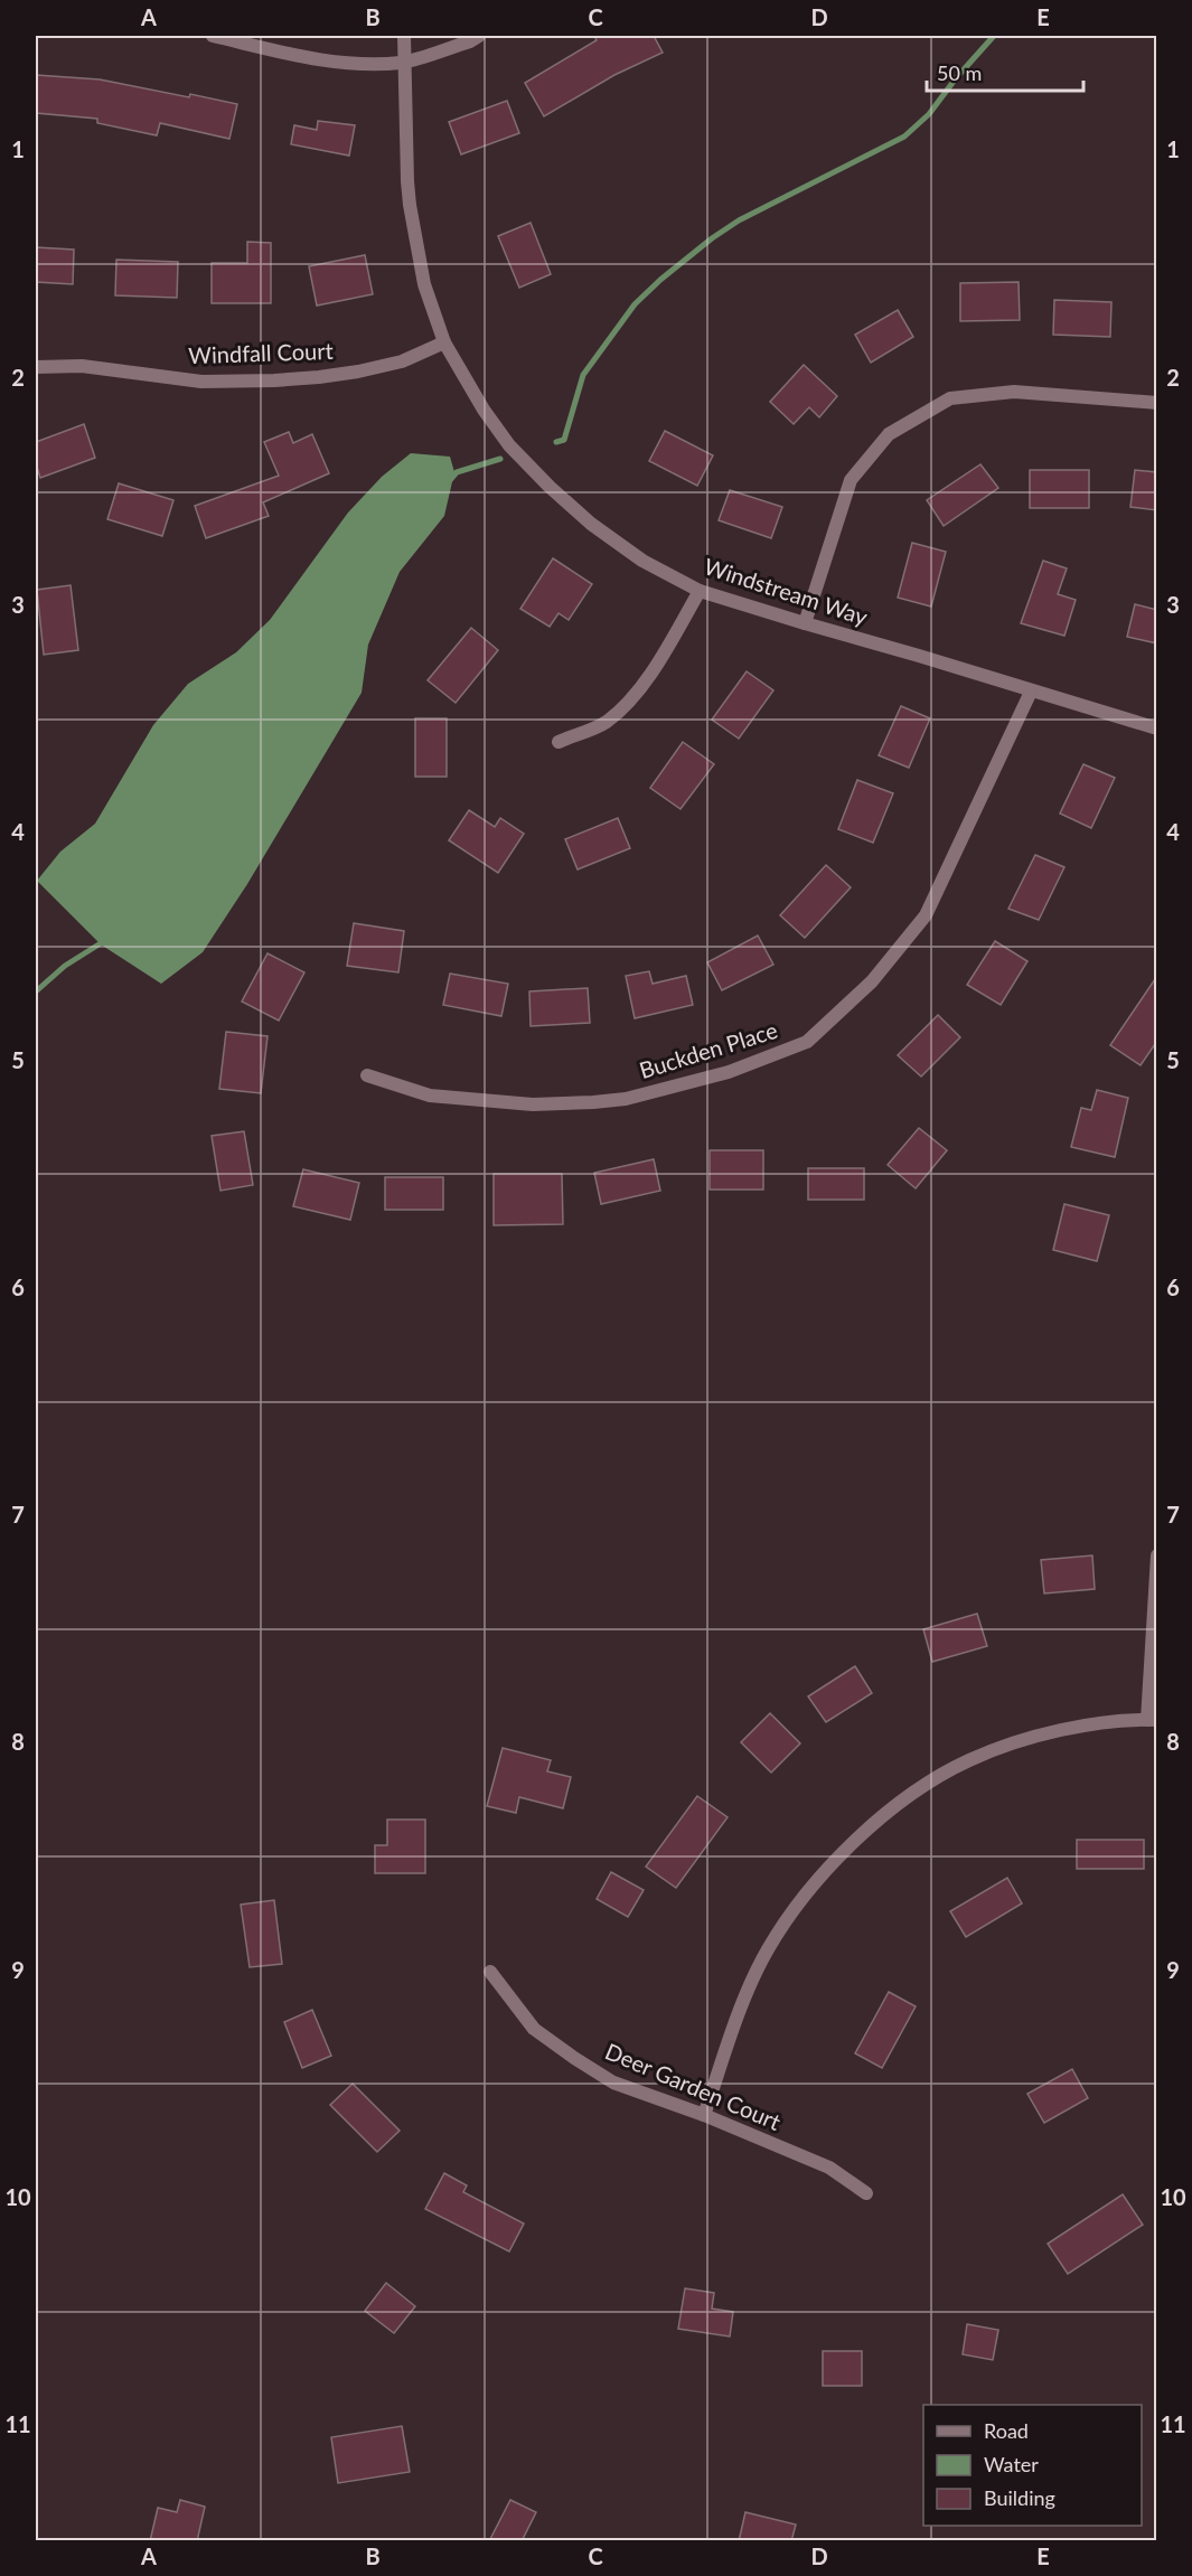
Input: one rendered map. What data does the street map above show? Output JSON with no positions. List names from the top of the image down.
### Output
{
  "streets": {
    "street": [
      "Windfall Court",
      "Windstream Way",
      "Buckden Place",
      "Deer Garden Court"
    ]
  },
  "crossings": [
    ["Windfall Court", "Windstream Way"],
    ["Windstream Way", "Buckden Place"]
  ],
  "legend": ["Road", "Water", "Building"],
  "scale_bar": "50 m",
  "grid": {
    "columns": [
      "A",
      "B",
      "C",
      "D",
      "E"
    ],
    "rows": [
      "1",
      "2",
      "3",
      "4",
      "5",
      "6",
      "7",
      "8",
      "9",
      "10",
      "11"
    ]
  }
}
